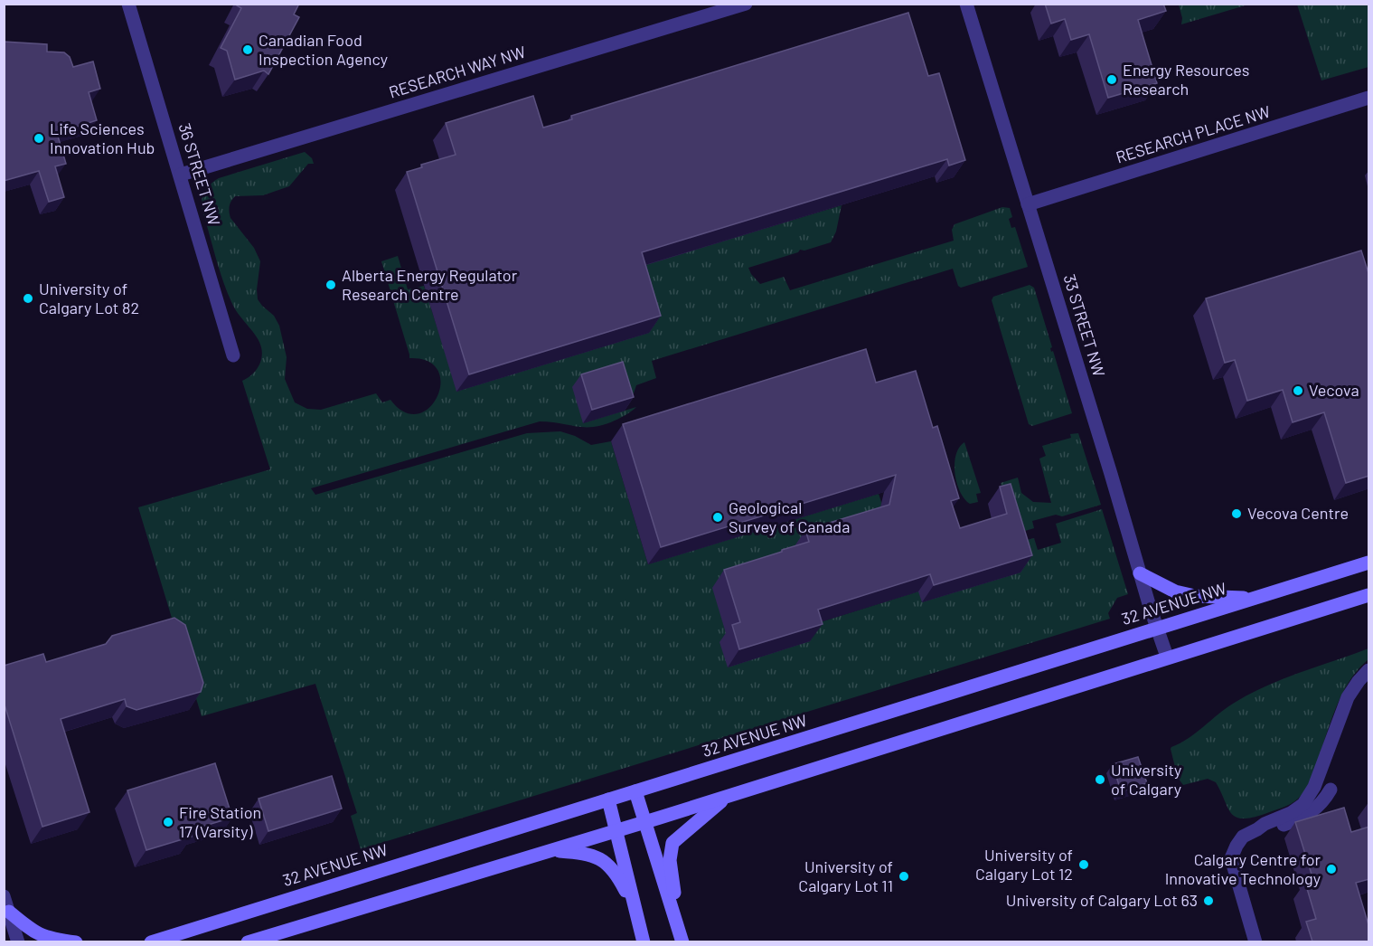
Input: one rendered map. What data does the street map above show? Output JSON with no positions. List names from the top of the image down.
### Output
{
  "streets": {
    "main road": ["32 AVENUE NW"],
    "street": [
      "RESEARCH WAY NW",
      "RESEARCH PLACE NW",
      "36 STREET NW",
      "33 STREET NW"
    ]
  },
  "crossings": [
    ["RESEARCH WAY NW", "36 STREET NW"],
    ["RESEARCH PLACE NW", "33 STREET NW"],
    ["33 STREET NW", "32 AVENUE NW"]
  ],
  "places": [
    "Canadian Food Inspection Agency",
    "Energy Resources Research",
    "Life Sciences Innovation Hub",
    "Alberta Energy Regulator Research Centre",
    "University of Calgary Lot 82",
    "Vecova",
    "Vecova Centre",
    "Geological Survey of Canada",
    "University of Calgary",
    "Fire Station 17 (Varsity)",
    "University of Calgary Lot 12",
    "Calgary Centre for Innovative Technology",
    "University of Calgary Lot 11",
    "University of Calgary Lot 63"
  ]
}
